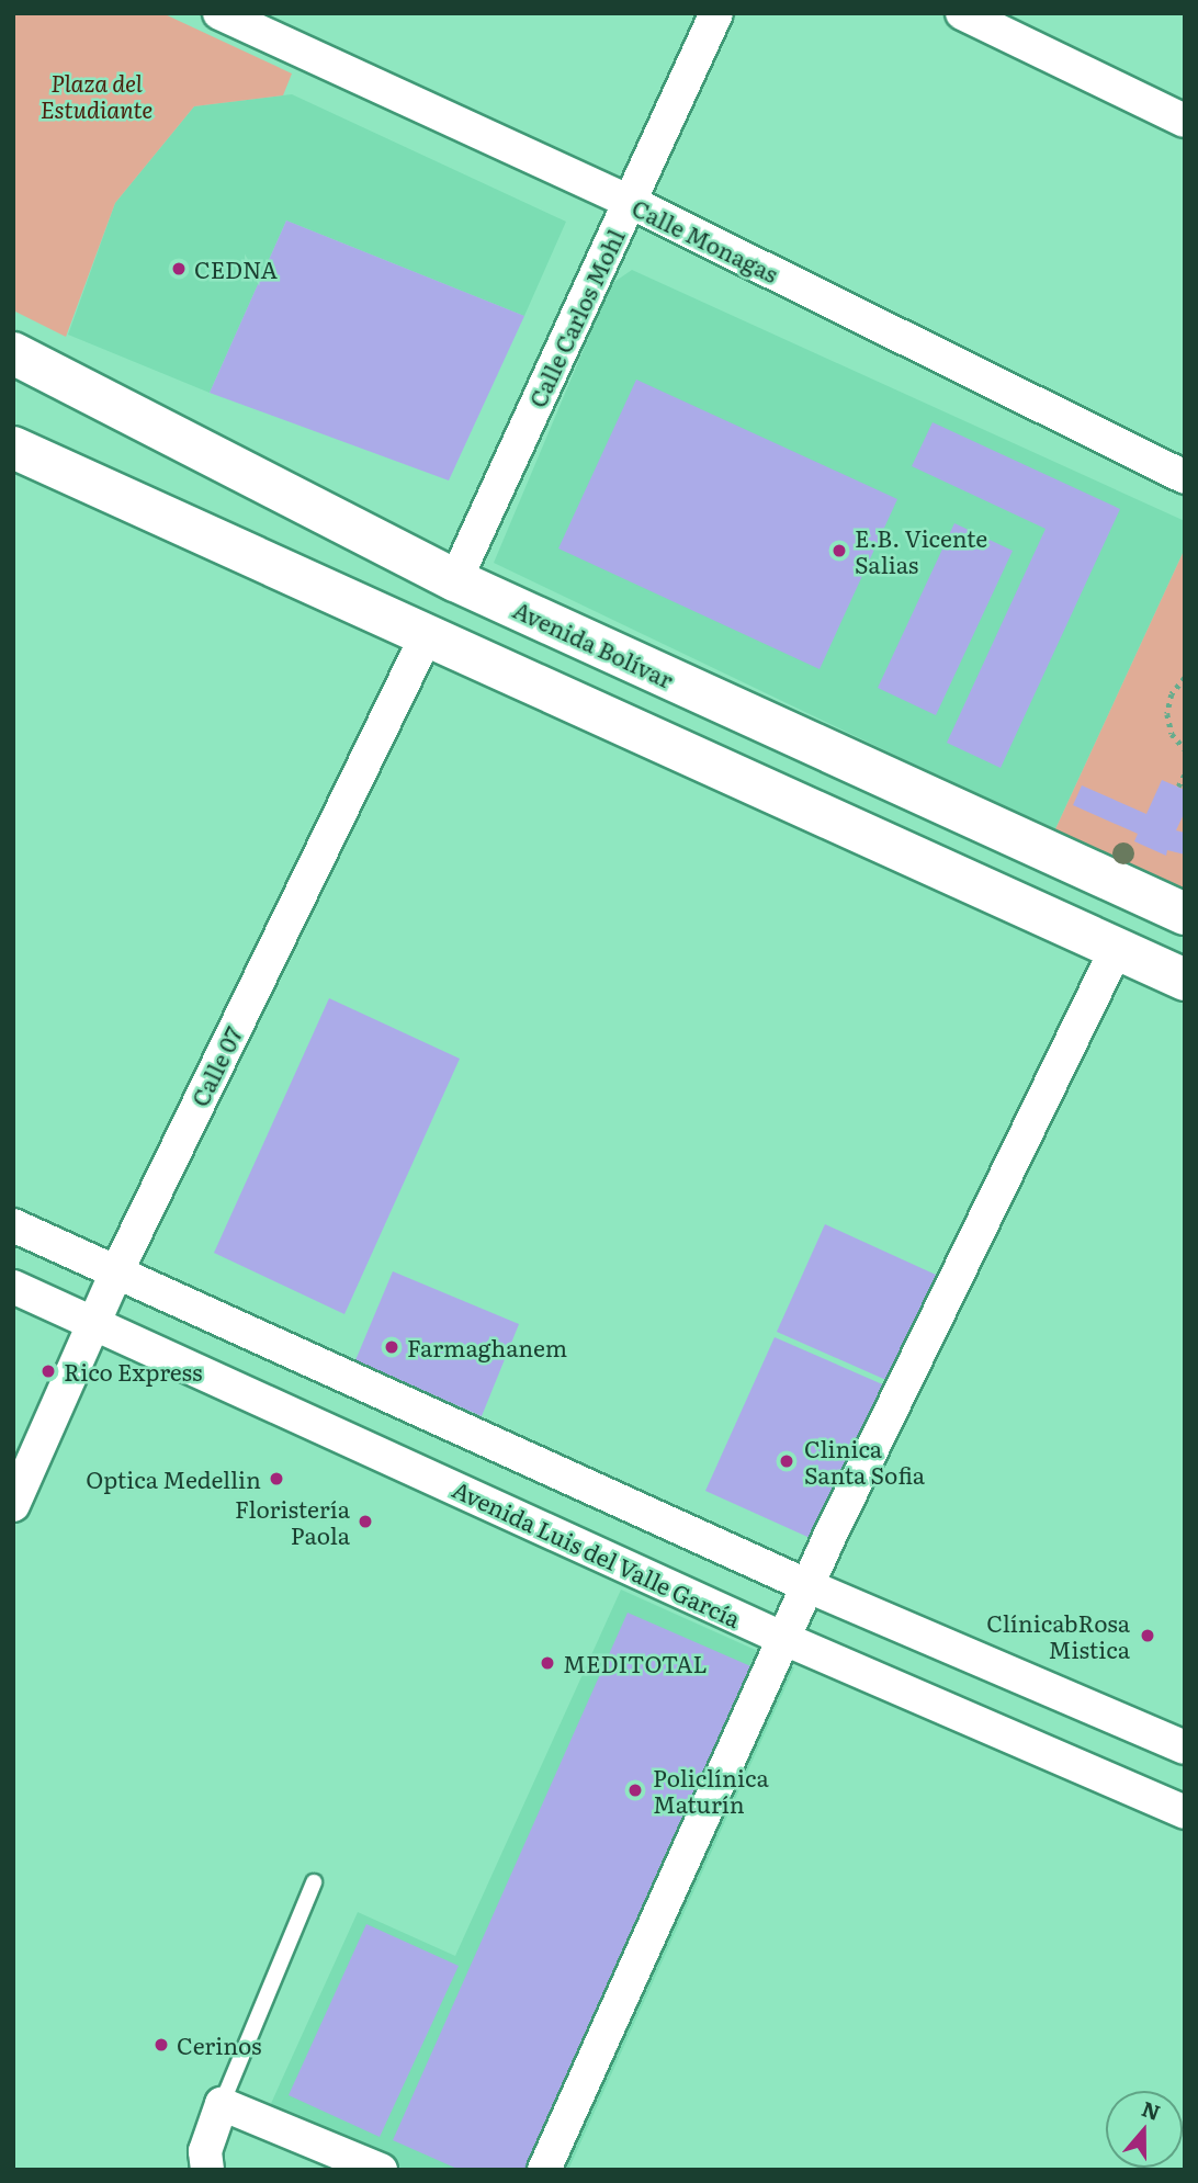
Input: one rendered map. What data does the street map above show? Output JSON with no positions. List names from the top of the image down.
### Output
{
  "streets": {
    "street": [
      "Calle Monagas",
      "Calle Carlos Mohl",
      "Avenida Bolívar",
      "Calle 07",
      "Avenida Luis del Valle García"
    ]
  },
  "crossings": [
    ["Calle Monagas", "Calle Carlos Mohl"],
    ["Calle Carlos Mohl", "Avenida Bolívar"],
    ["Calle 07", "Avenida Luis del Valle García"]
  ],
  "parks": ["Plaza del Estudiante"],
  "places": [
    "CEDNA",
    "E.B. Vicente Salias",
    "Farmaghanem",
    "Rico Express",
    "Clinica Santa Sofia",
    "Optica Medellin",
    "Floristería Paola",
    "ClínicabRosa Mistica",
    "MEDITOTAL",
    "Policlínica Maturín",
    "Cerinos"
  ],
  "north": "top"
}
